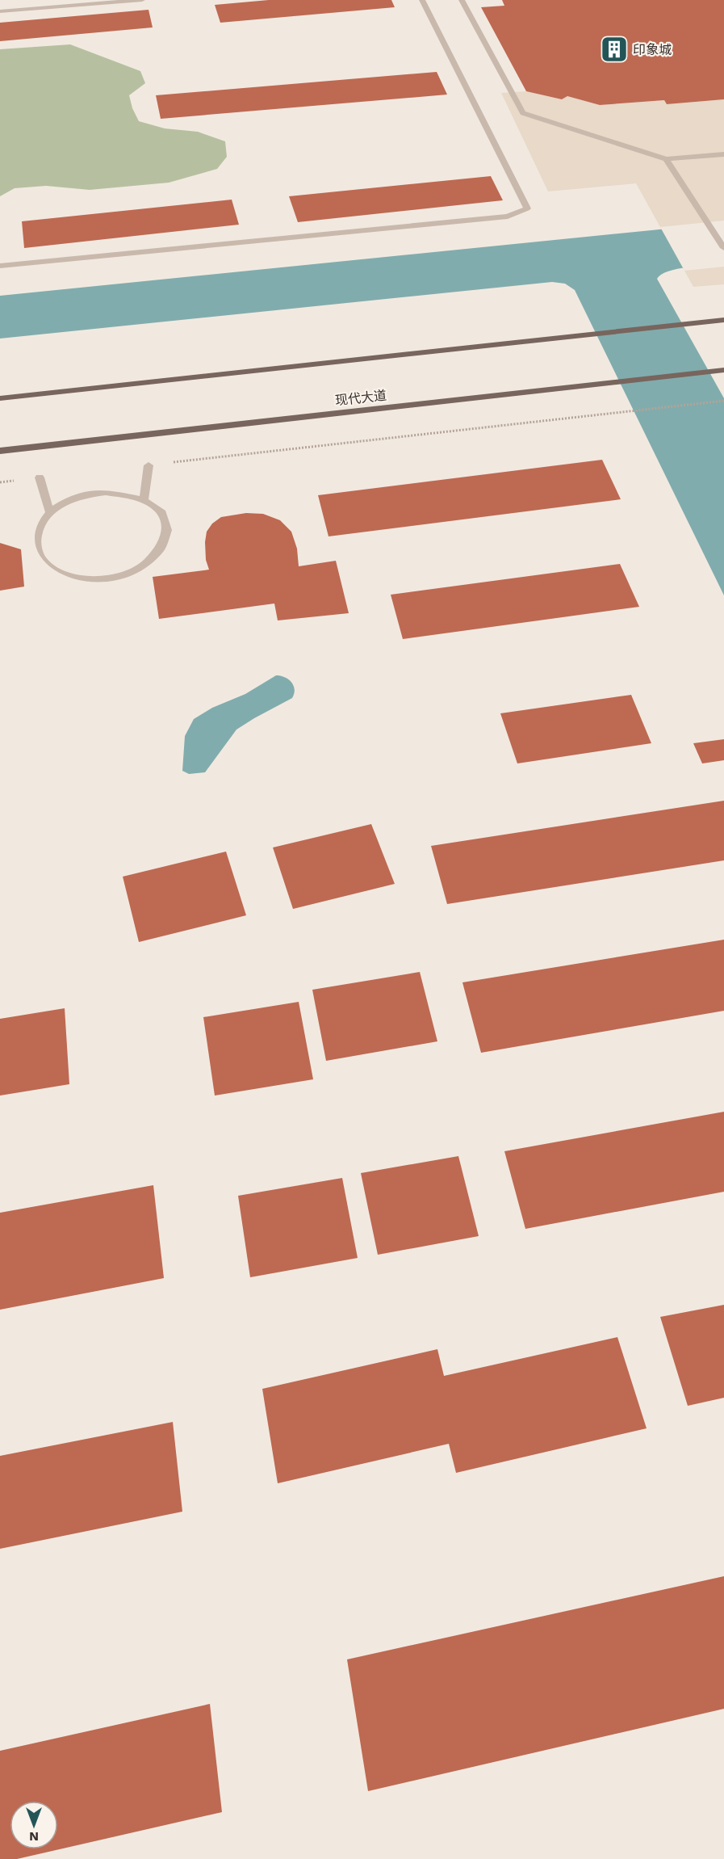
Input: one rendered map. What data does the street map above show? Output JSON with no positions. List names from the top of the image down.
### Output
{
  "streets": {
    "main road": ["现代大道"]
  },
  "places": {
    "building": ["印象城"]
  },
  "north": "bottom"
}
